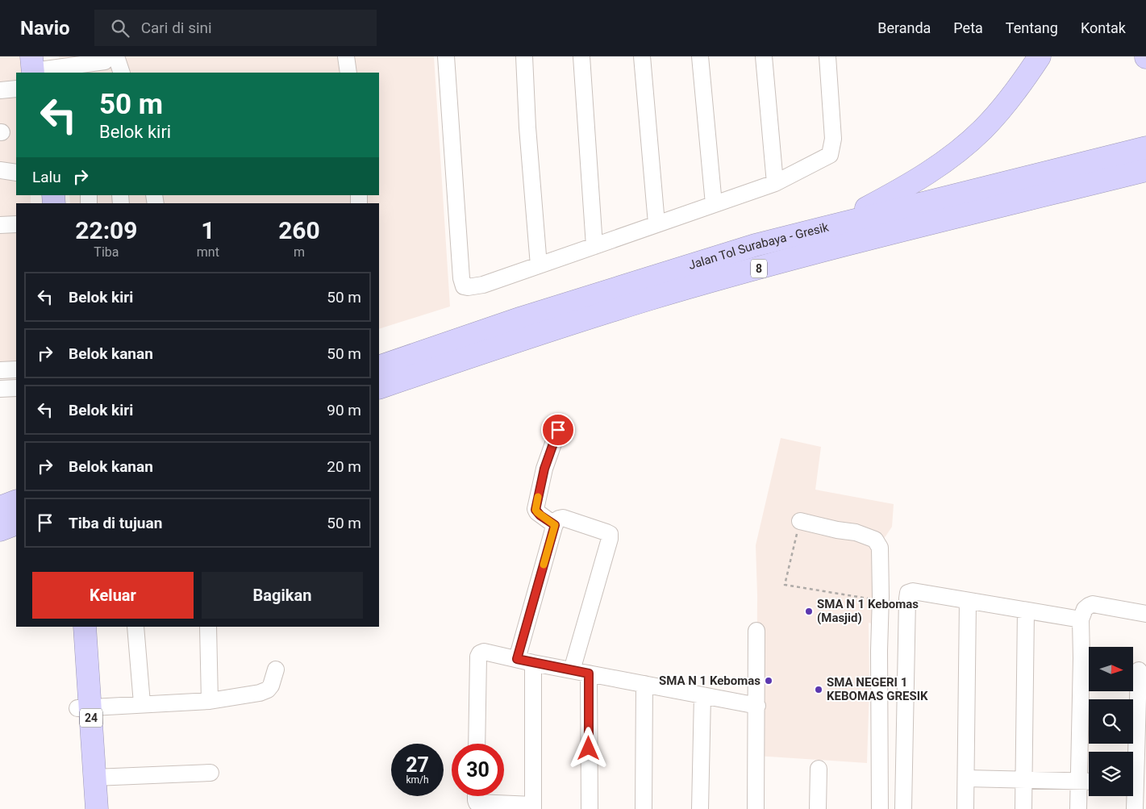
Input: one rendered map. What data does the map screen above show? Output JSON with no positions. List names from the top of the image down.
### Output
{
  "streets": {
    "highway": ["Jalan Tol Surabaya - Gresik", "8", "24"]
  },
  "places": ["SMA N 1 Kebomas (Masjid)", "SMA N 1 Kebomas", "SMA NEGERI 1 KEBOMAS GRESIK"],
  "north": "right",
  "page": {
    "header": "Navio",
    "search": "Cari di sini",
    "nav": [
      "Beranda",
      "Peta",
      "Tentang",
      "Kontak"
    ],
    "turn": ["50 m", "Belok kiri"],
    "then": "Lalu",
    "eta": [
      "22:09",
      "Tiba",
      "1",
      "mnt",
      "260",
      "m"
    ],
    "list": [
      {
        "name": "Belok kiri",
        "value": "50 m"
      },
      {
        "name": "Belok kanan",
        "value": "50 m"
      },
      {
        "name": "Belok kiri",
        "value": "90 m"
      },
      {
        "name": "Belok kanan",
        "value": "20 m"
      },
      {
        "name": "Tiba di tujuan",
        "value": "50 m"
      }
    ],
    "buttons": ["Keluar", "Bagikan"],
    "speed": "27 km/h",
    "limit": "30"
  }
}
